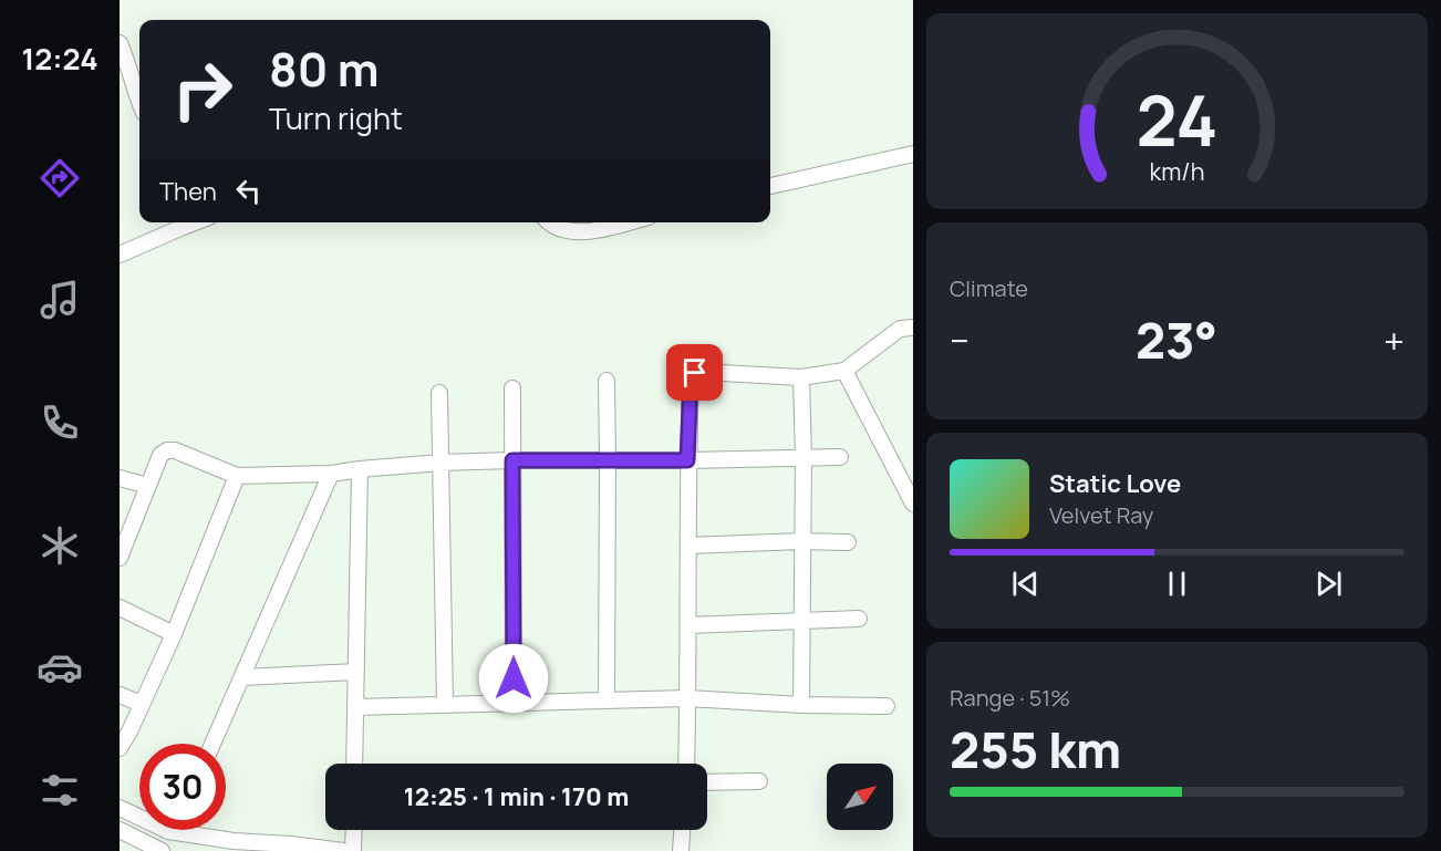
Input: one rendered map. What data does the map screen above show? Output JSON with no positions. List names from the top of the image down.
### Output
{
  "north": "top right",
  "page": {
    "tabs": "12:24",
    "turn": ["80 m", "Turn right"],
    "then": "Then",
    "tile": [
      "Climate",
      ["Range · 51%", "255 km"]
    ],
    "heat": ["−", "23°", "+"],
    "song": ["Static Love", "Velvet Ray"],
    "limit": "30",
    "trip": "12:25 · 1 min · 170 m",
    "gauge": ["24", "km/h"]
  }
}
